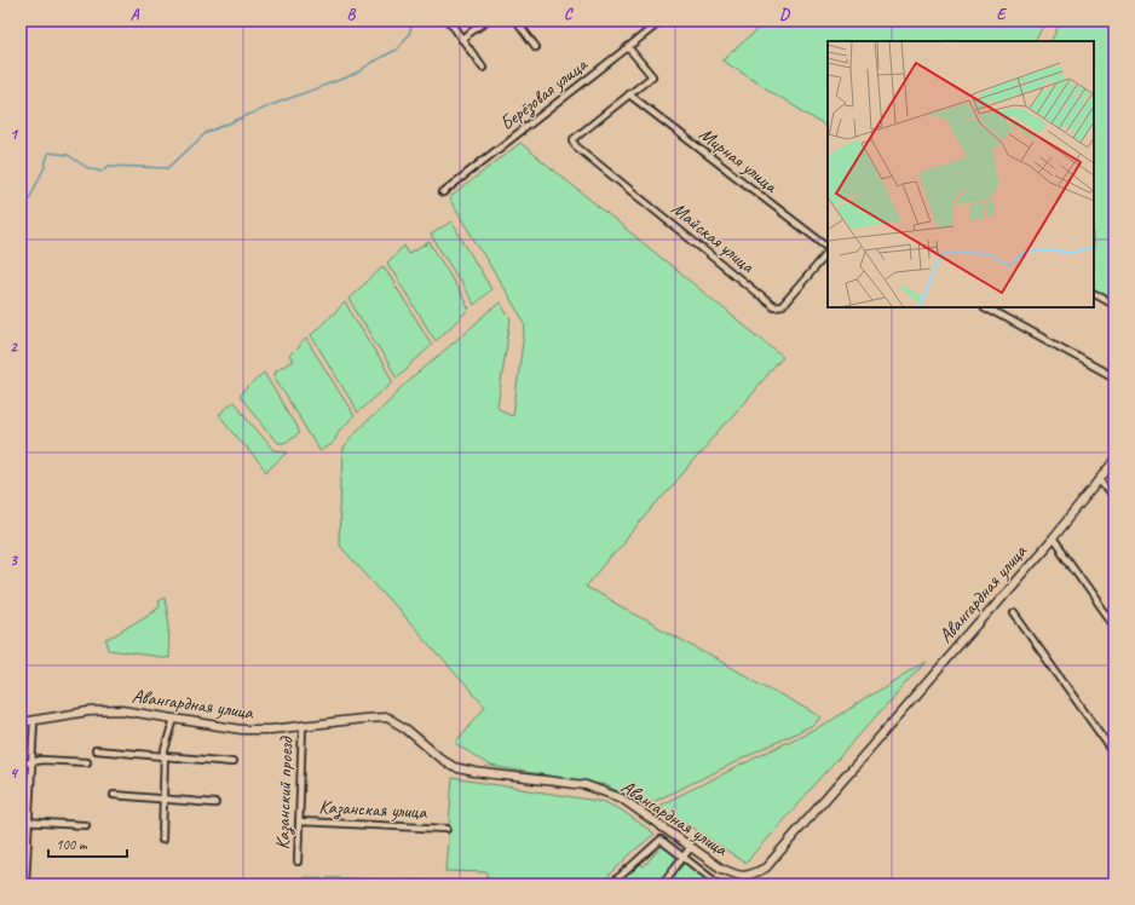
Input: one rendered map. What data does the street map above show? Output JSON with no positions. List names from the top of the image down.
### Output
{
  "streets": {
    "main road": ["Авангардная улица"],
    "street": [
      "Берёзовая улица",
      "Мирная улица",
      "Майская улица",
      "Казанский проезд",
      "Казанская улица"
    ]
  },
  "crossings": [
    ["Мирная улица", "Майская улица"],
    ["Авангардная улица", "Казанский проезд"],
    ["Казанский проезд", "Казанская улица"]
  ],
  "scale_bar": "100 m",
  "grid": {
    "columns": [
      "A",
      "B",
      "C",
      "D",
      "E"
    ],
    "rows": [
      "1",
      "2",
      "3",
      "4"
    ]
  }
}
